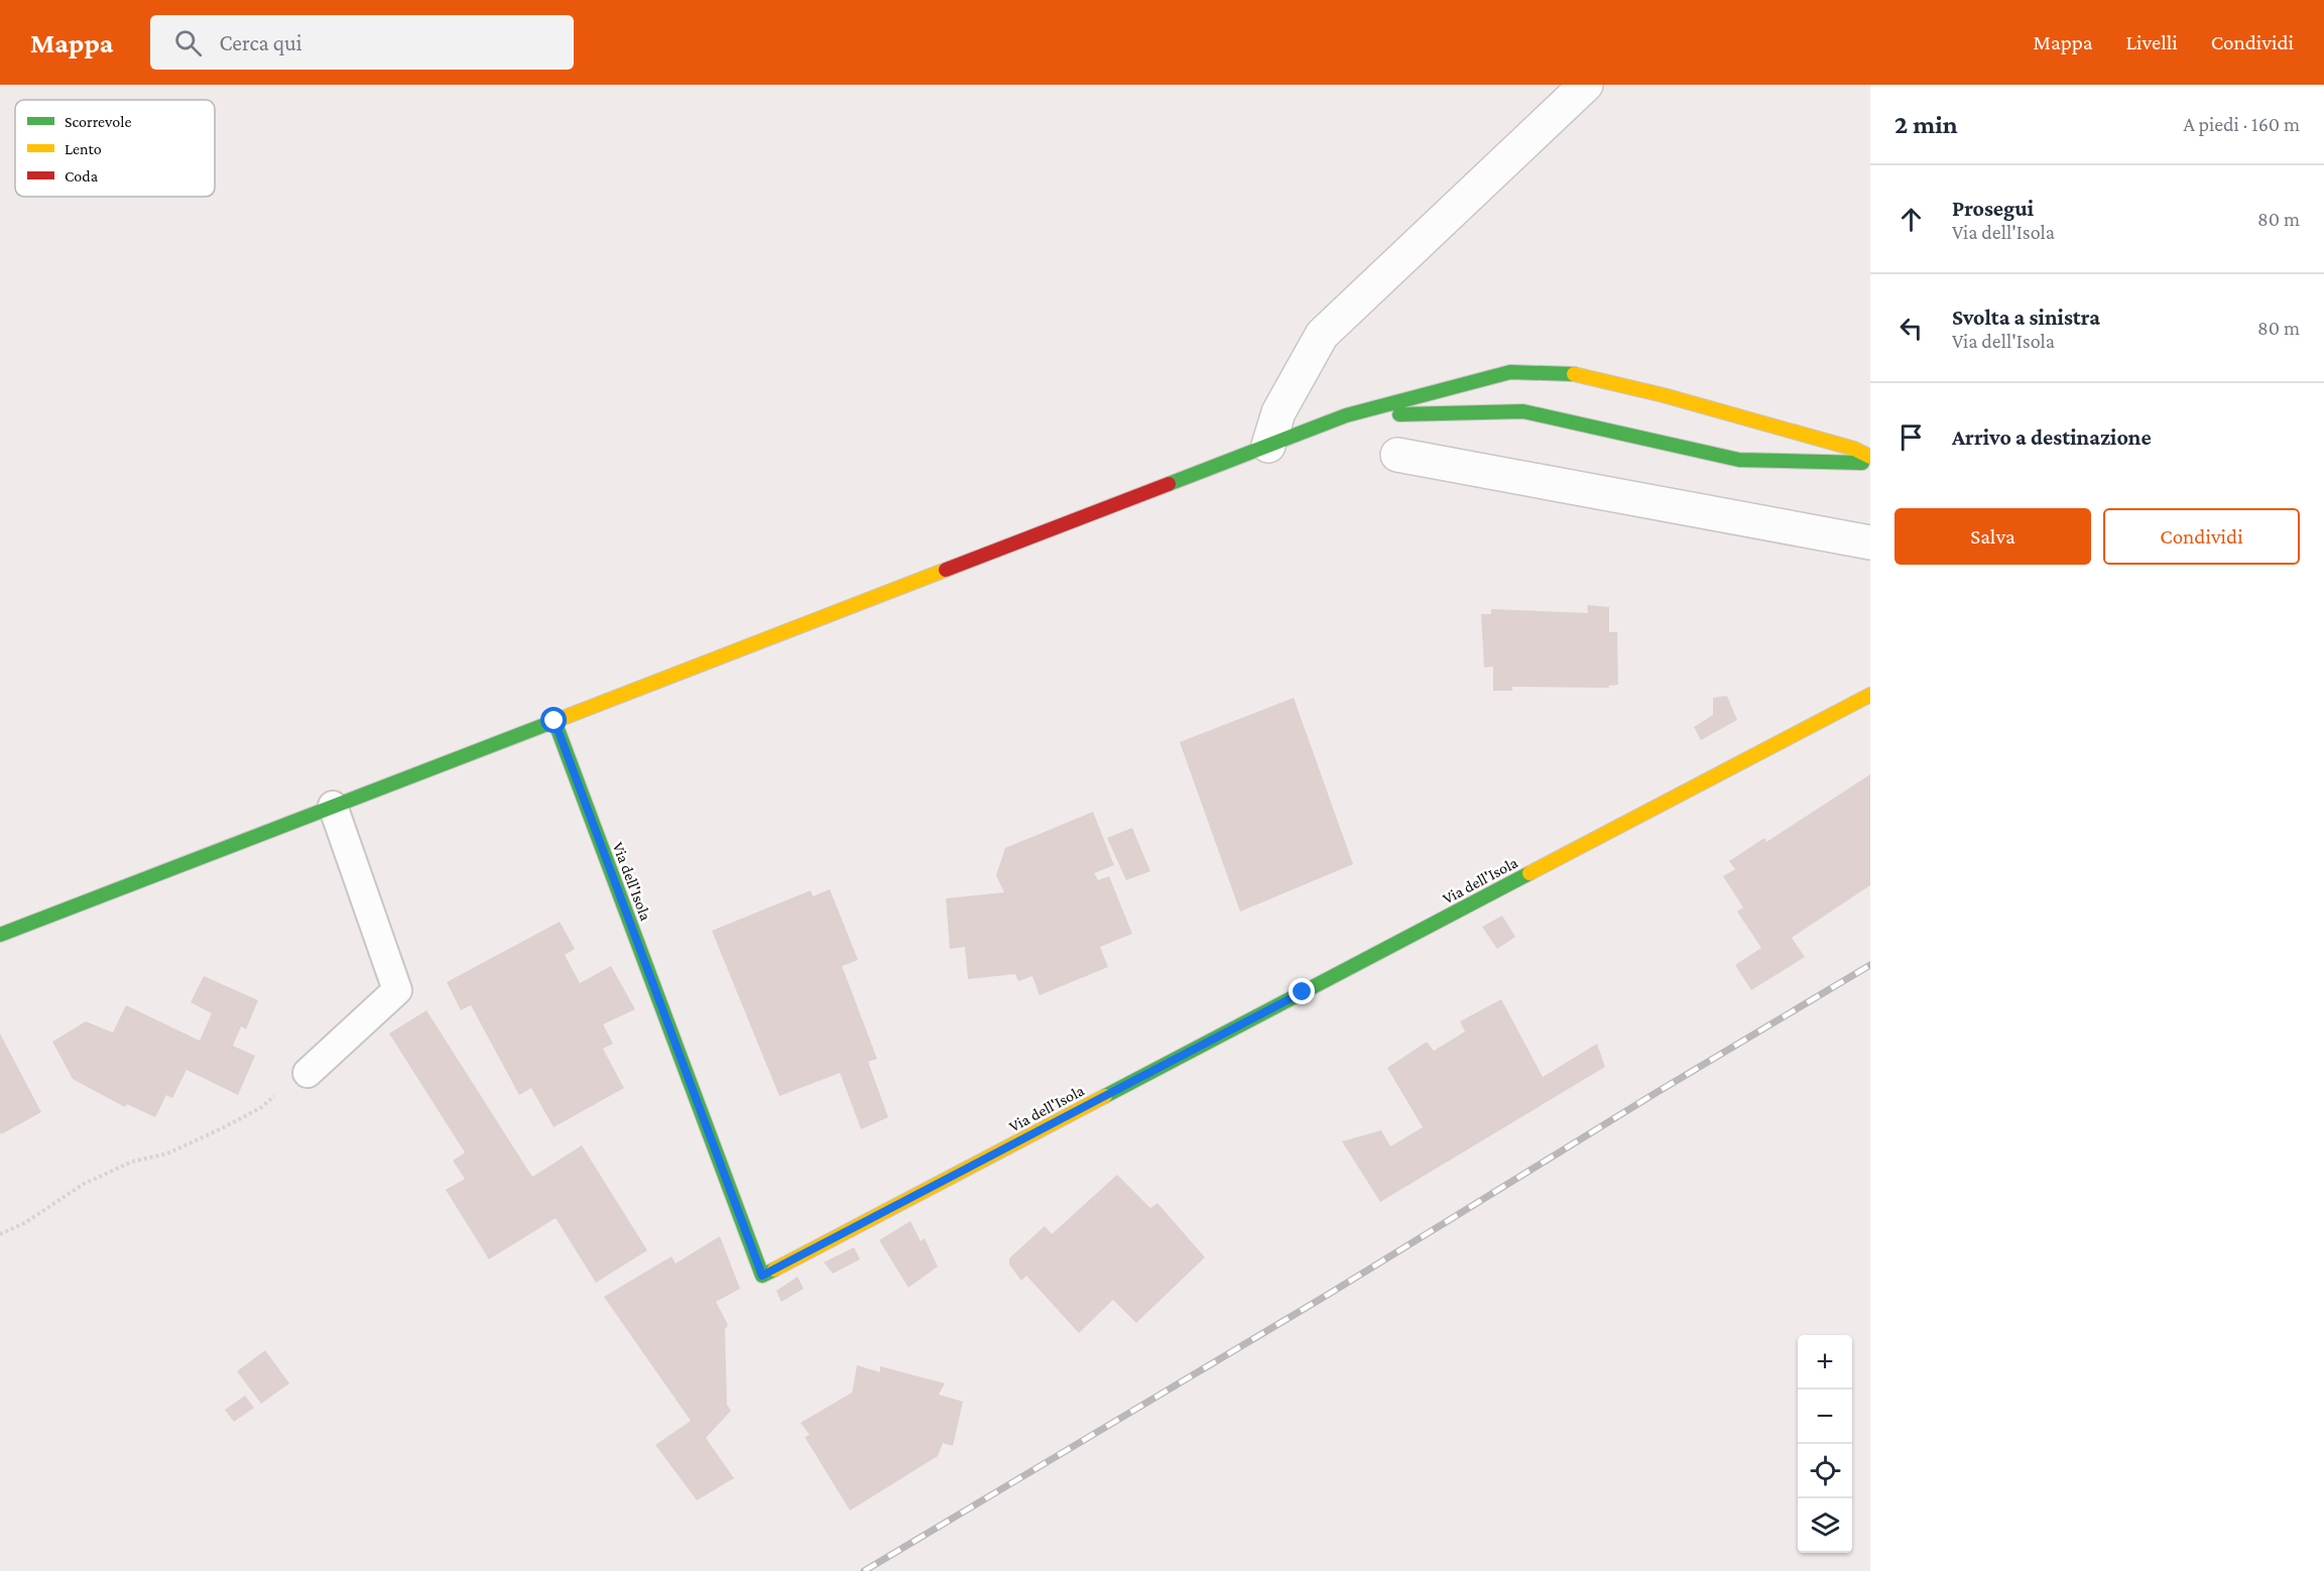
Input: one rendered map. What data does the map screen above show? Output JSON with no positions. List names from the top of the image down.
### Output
{
  "streets": {
    "main road": ["Via dell'Isola"]
  },
  "legend": ["Scorrevole", "Lento", "Coda"],
  "page": {
    "header": "Mappa",
    "search": "Cerca qui",
    "nav": ["Mappa", "Livelli", "Condividi"],
    "heading": ["2 min", "A piedi · 160 m"],
    "list": [
      ["Prosegui", "Via dell'Isola", "80 m"],
      ["Svolta a sinistra", "Via dell'Isola", "80 m"],
      "Arrivo a destinazione"
    ],
    "buttons": ["Salva", "Condividi"],
    "map_buttons": ["+", "−"]
  }
}
